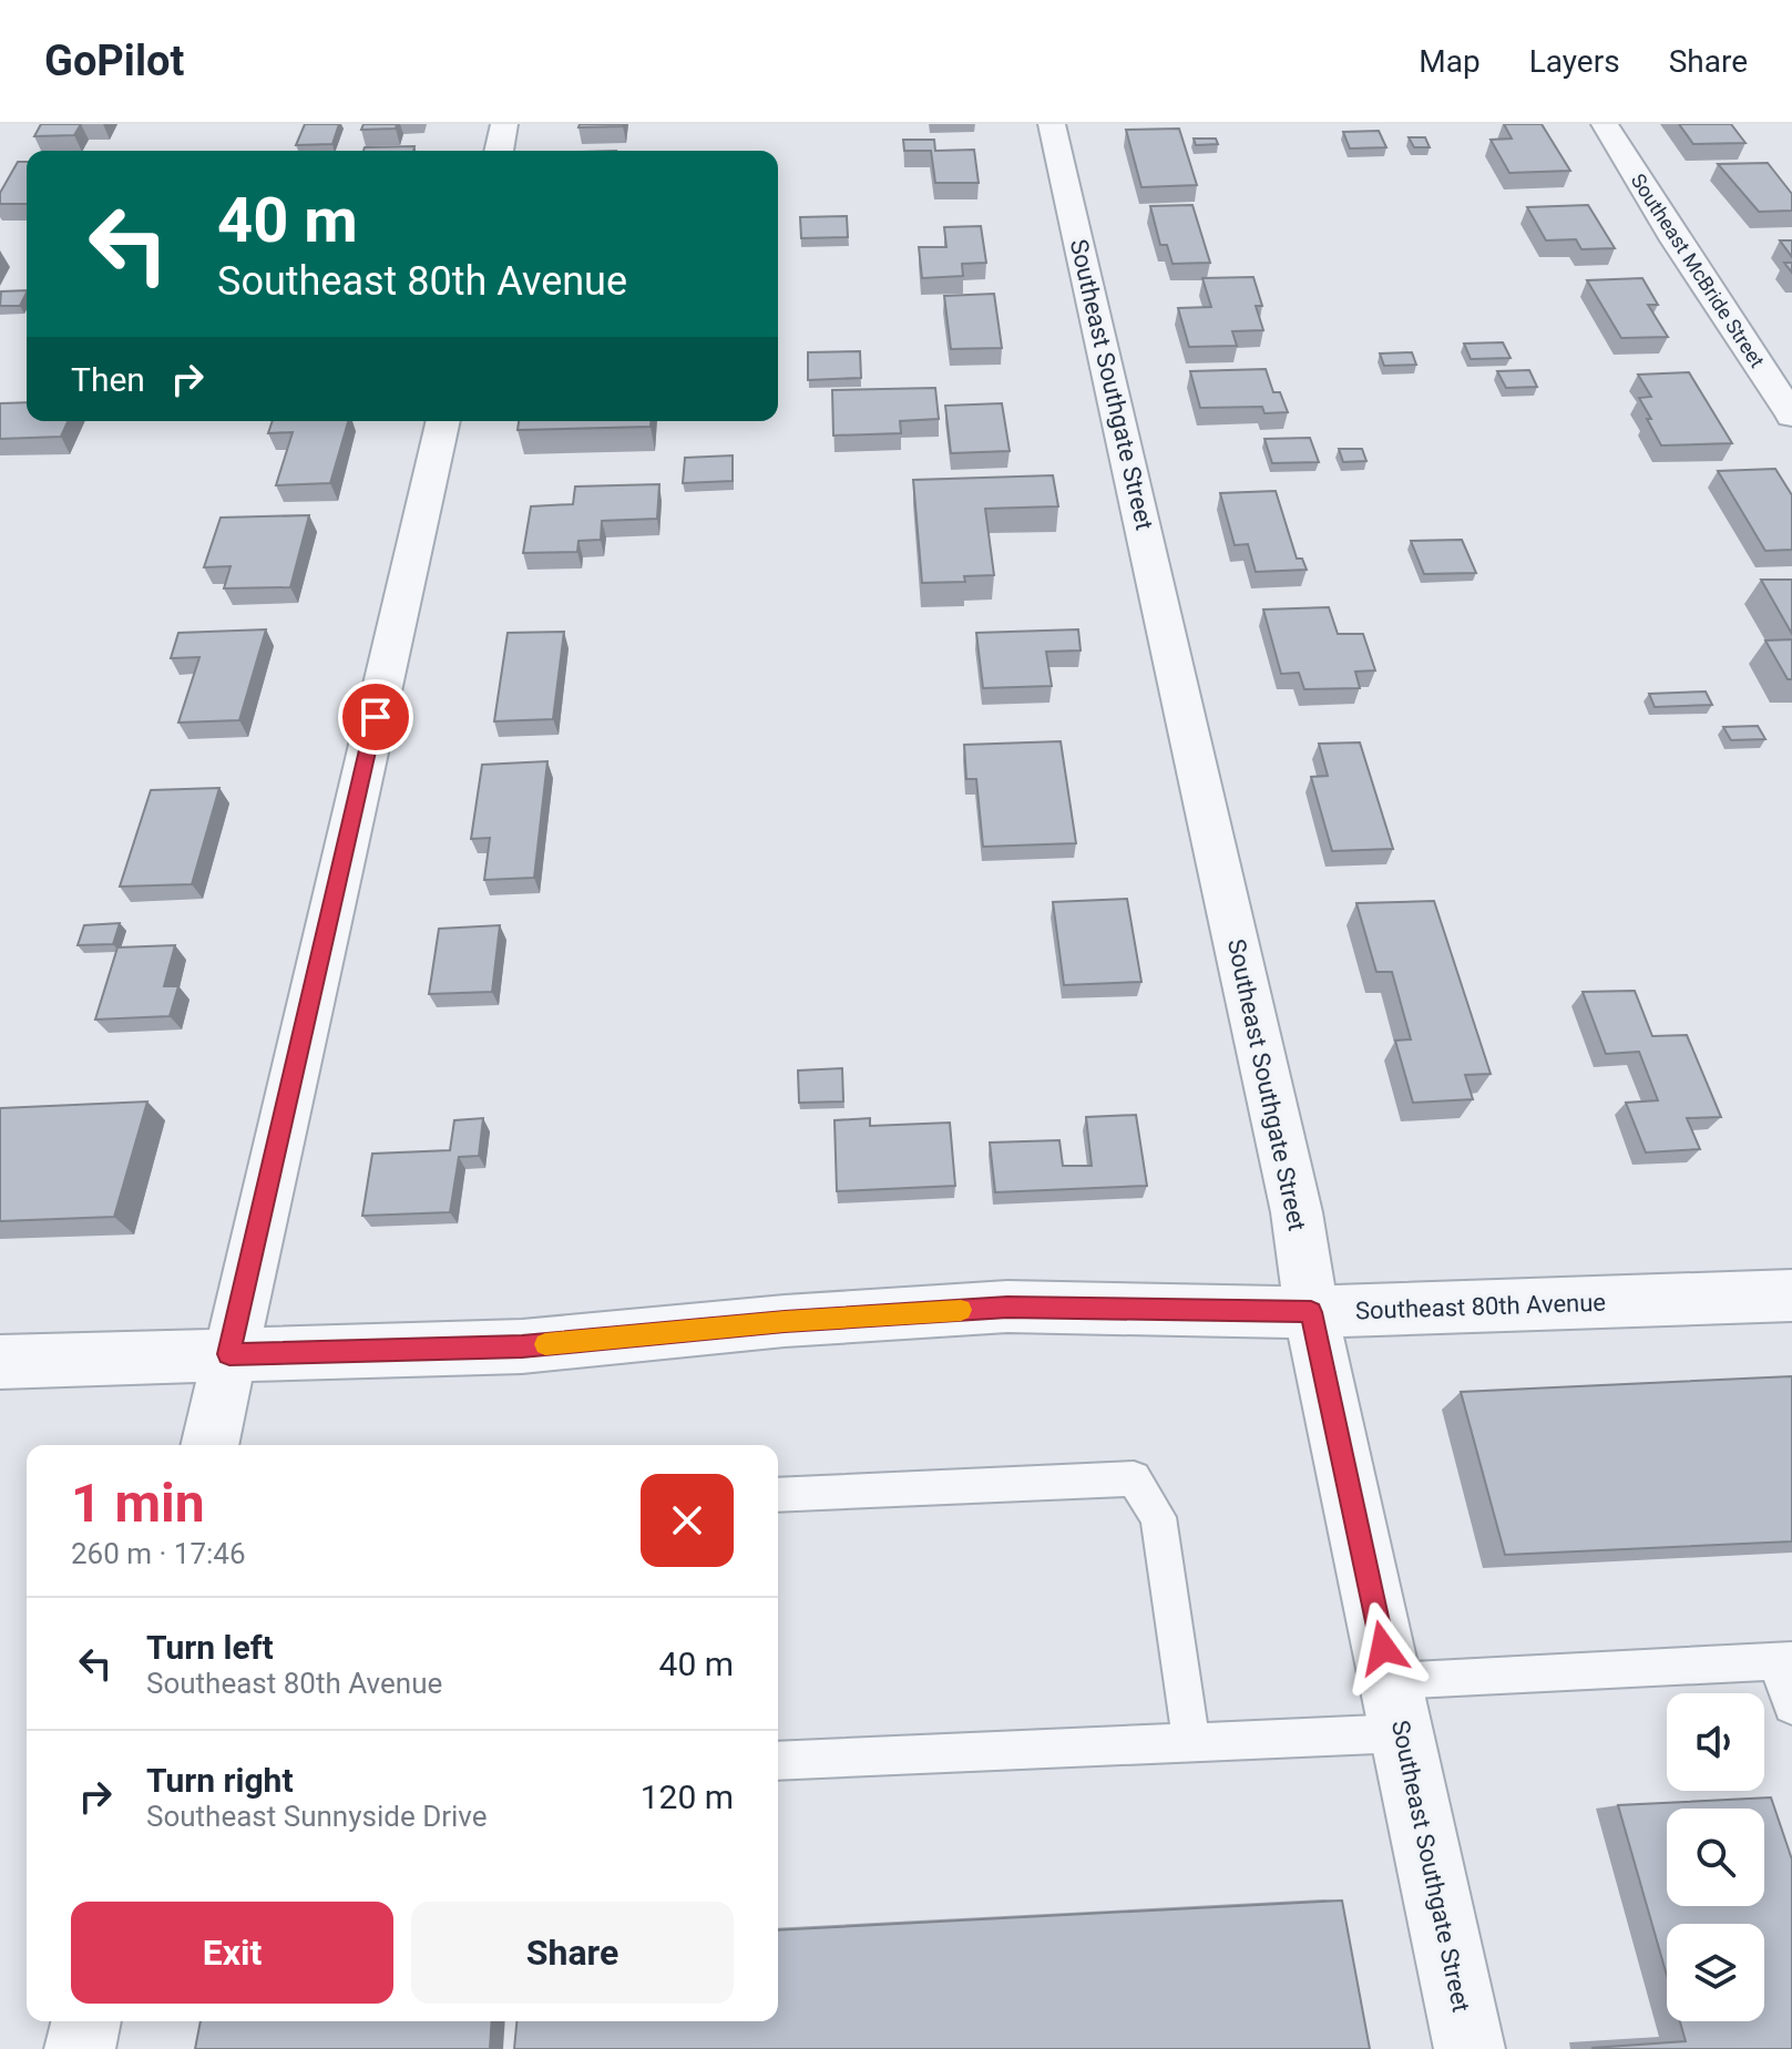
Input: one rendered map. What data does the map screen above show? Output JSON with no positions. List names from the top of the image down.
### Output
{
  "streets": {
    "street": ["Southeast McBride Street", "Southeast Southgate Street", "Southeast 80th Avenue"]
  },
  "crossings": [
    ["Southeast Southgate Street", "Southeast 80th Avenue"]
  ],
  "page": {
    "header": "GoPilot",
    "nav": ["Map", "Layers", "Share"],
    "turn": ["40 m", "Southeast 80th Avenue"],
    "then": "Then",
    "heading": ["1 min", "260 m · 17:46"],
    "list": [
      {
        "name": "Turn left",
        "note": "Southeast 80th Avenue",
        "value": "40 m"
      },
      {
        "name": "Turn right",
        "note": "Southeast Sunnyside Drive",
        "value": "120 m"
      }
    ],
    "buttons": ["Exit", "Share"]
  }
}
